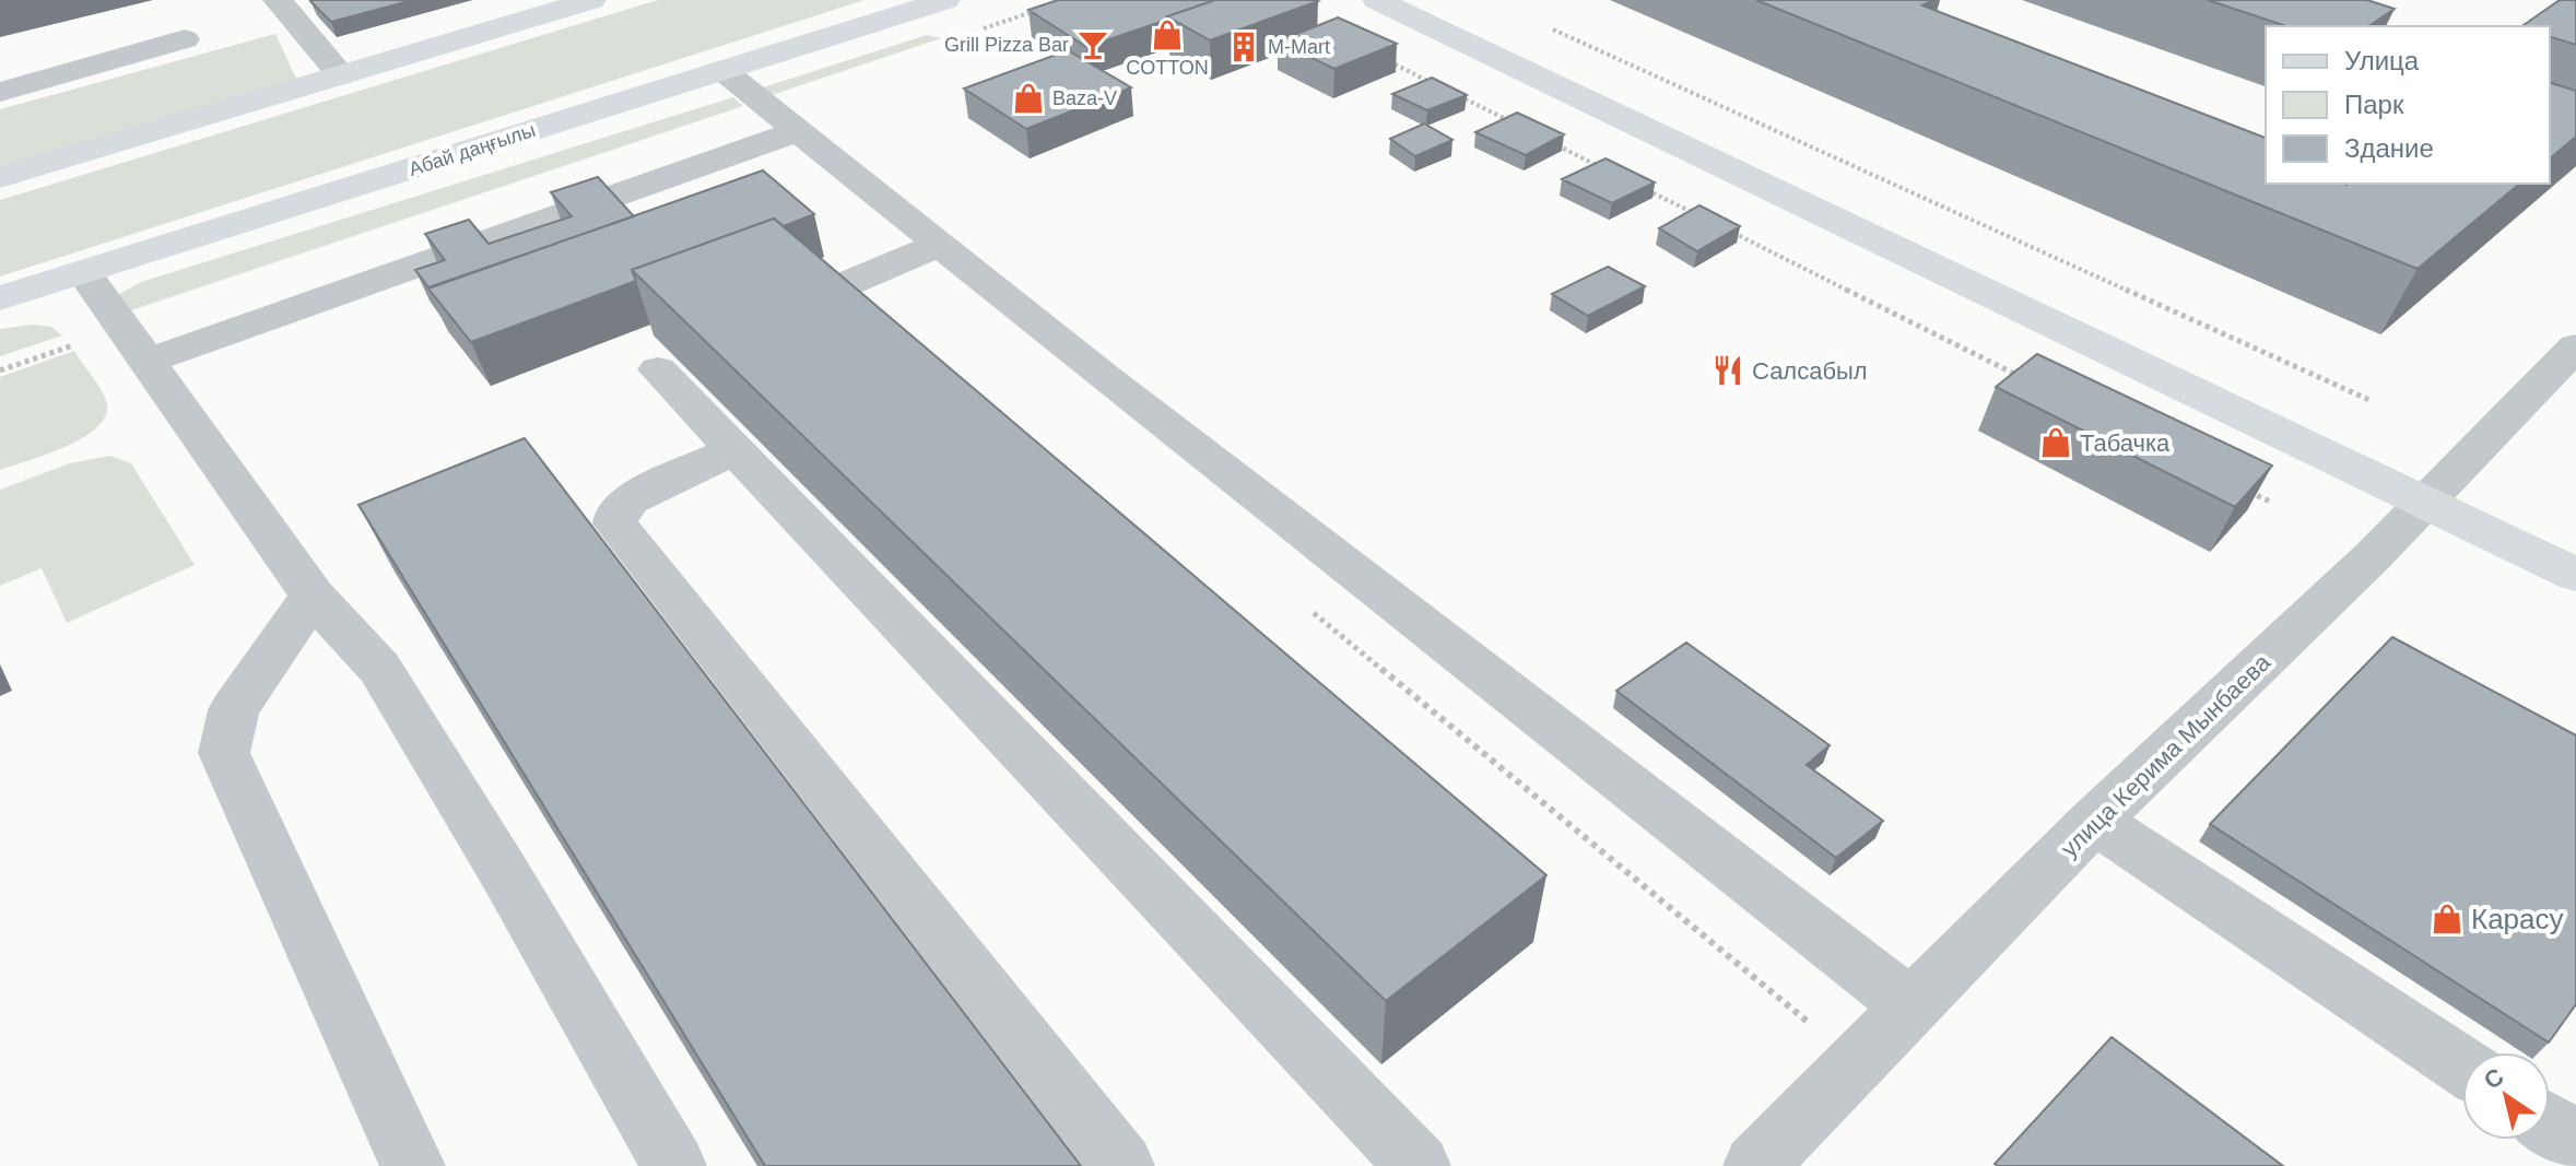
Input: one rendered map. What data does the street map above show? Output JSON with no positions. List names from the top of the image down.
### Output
{
  "streets": {
    "main road": ["Абай даңғылы"],
    "street": ["улица Керима Мынбаева"]
  },
  "places": {
    "shop": [
      "COTTON",
      "Baza-V",
      "Табачка",
      "Карасу"
    ],
    "bar": ["Grill Pizza Bar"],
    "building": ["M-Mart"],
    "restaurant": ["Салсабыл"]
  },
  "legend": ["Улица", "Парк", "Здание"],
  "north": "top left"
}
